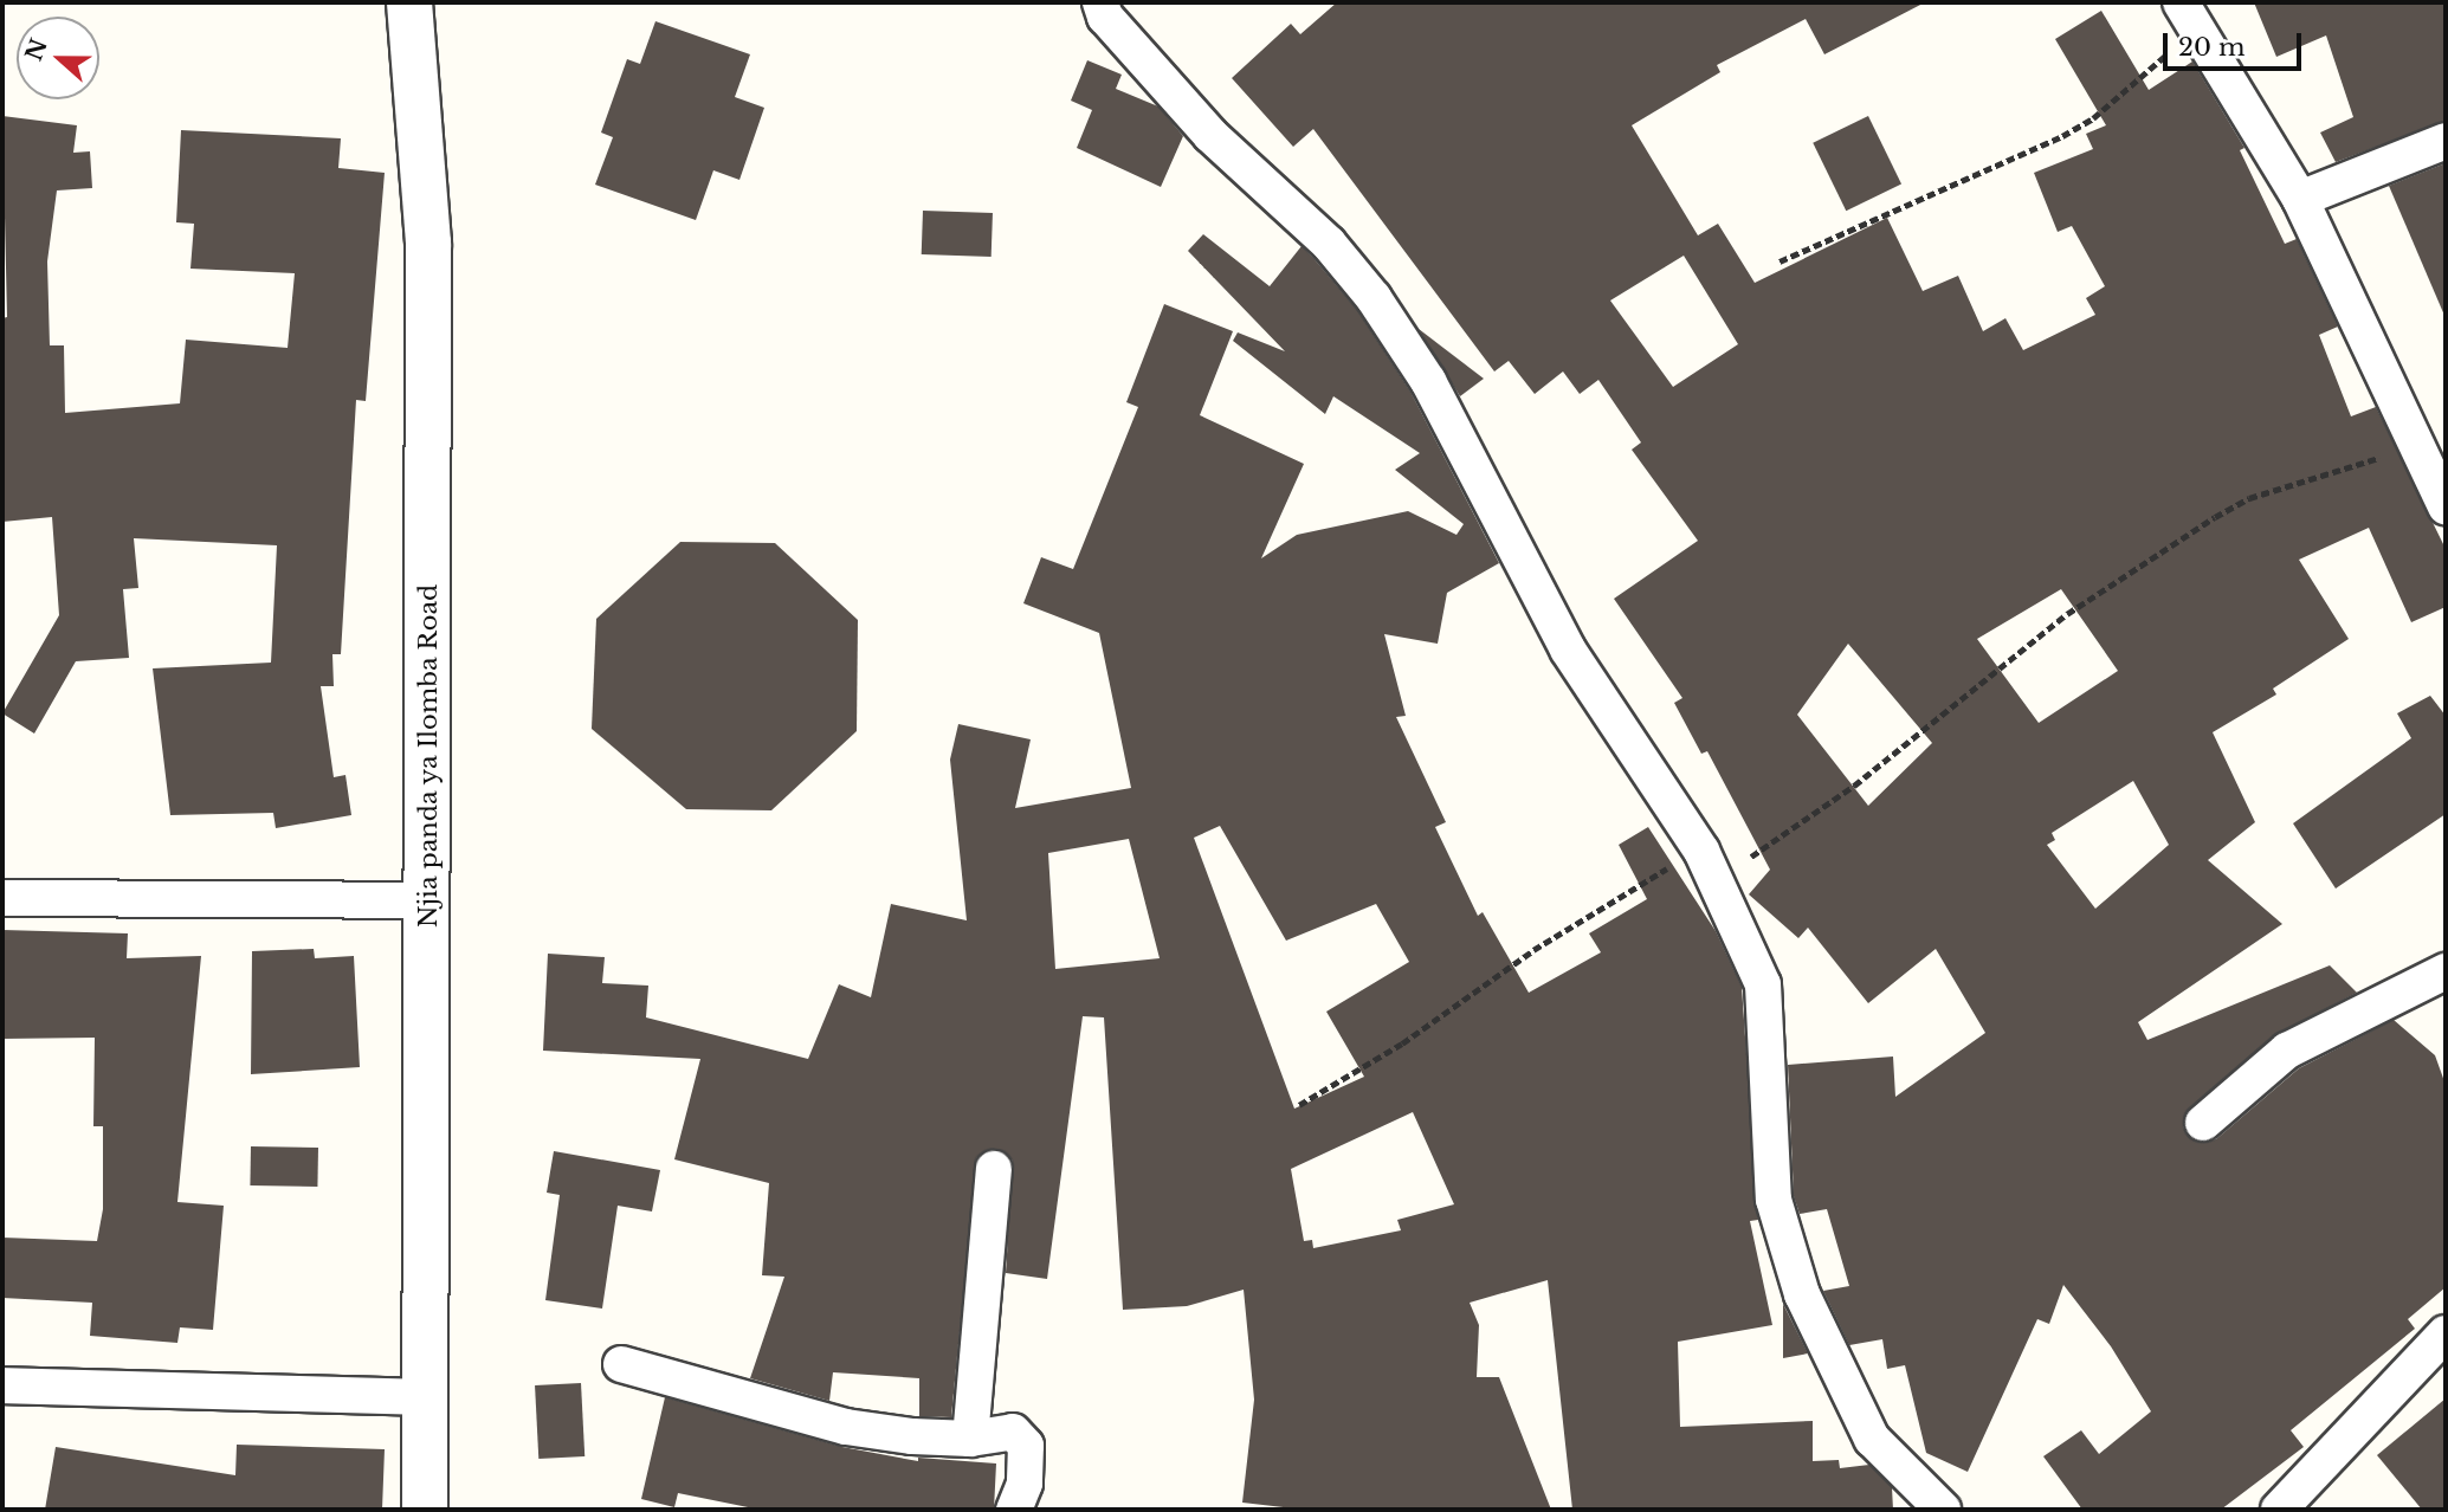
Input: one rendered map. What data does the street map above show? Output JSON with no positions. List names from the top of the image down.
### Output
{
  "streets": {
    "street": ["Njia panda ya Ilomba Road"]
  },
  "scale_bar": "20 m",
  "north": "left"
}
